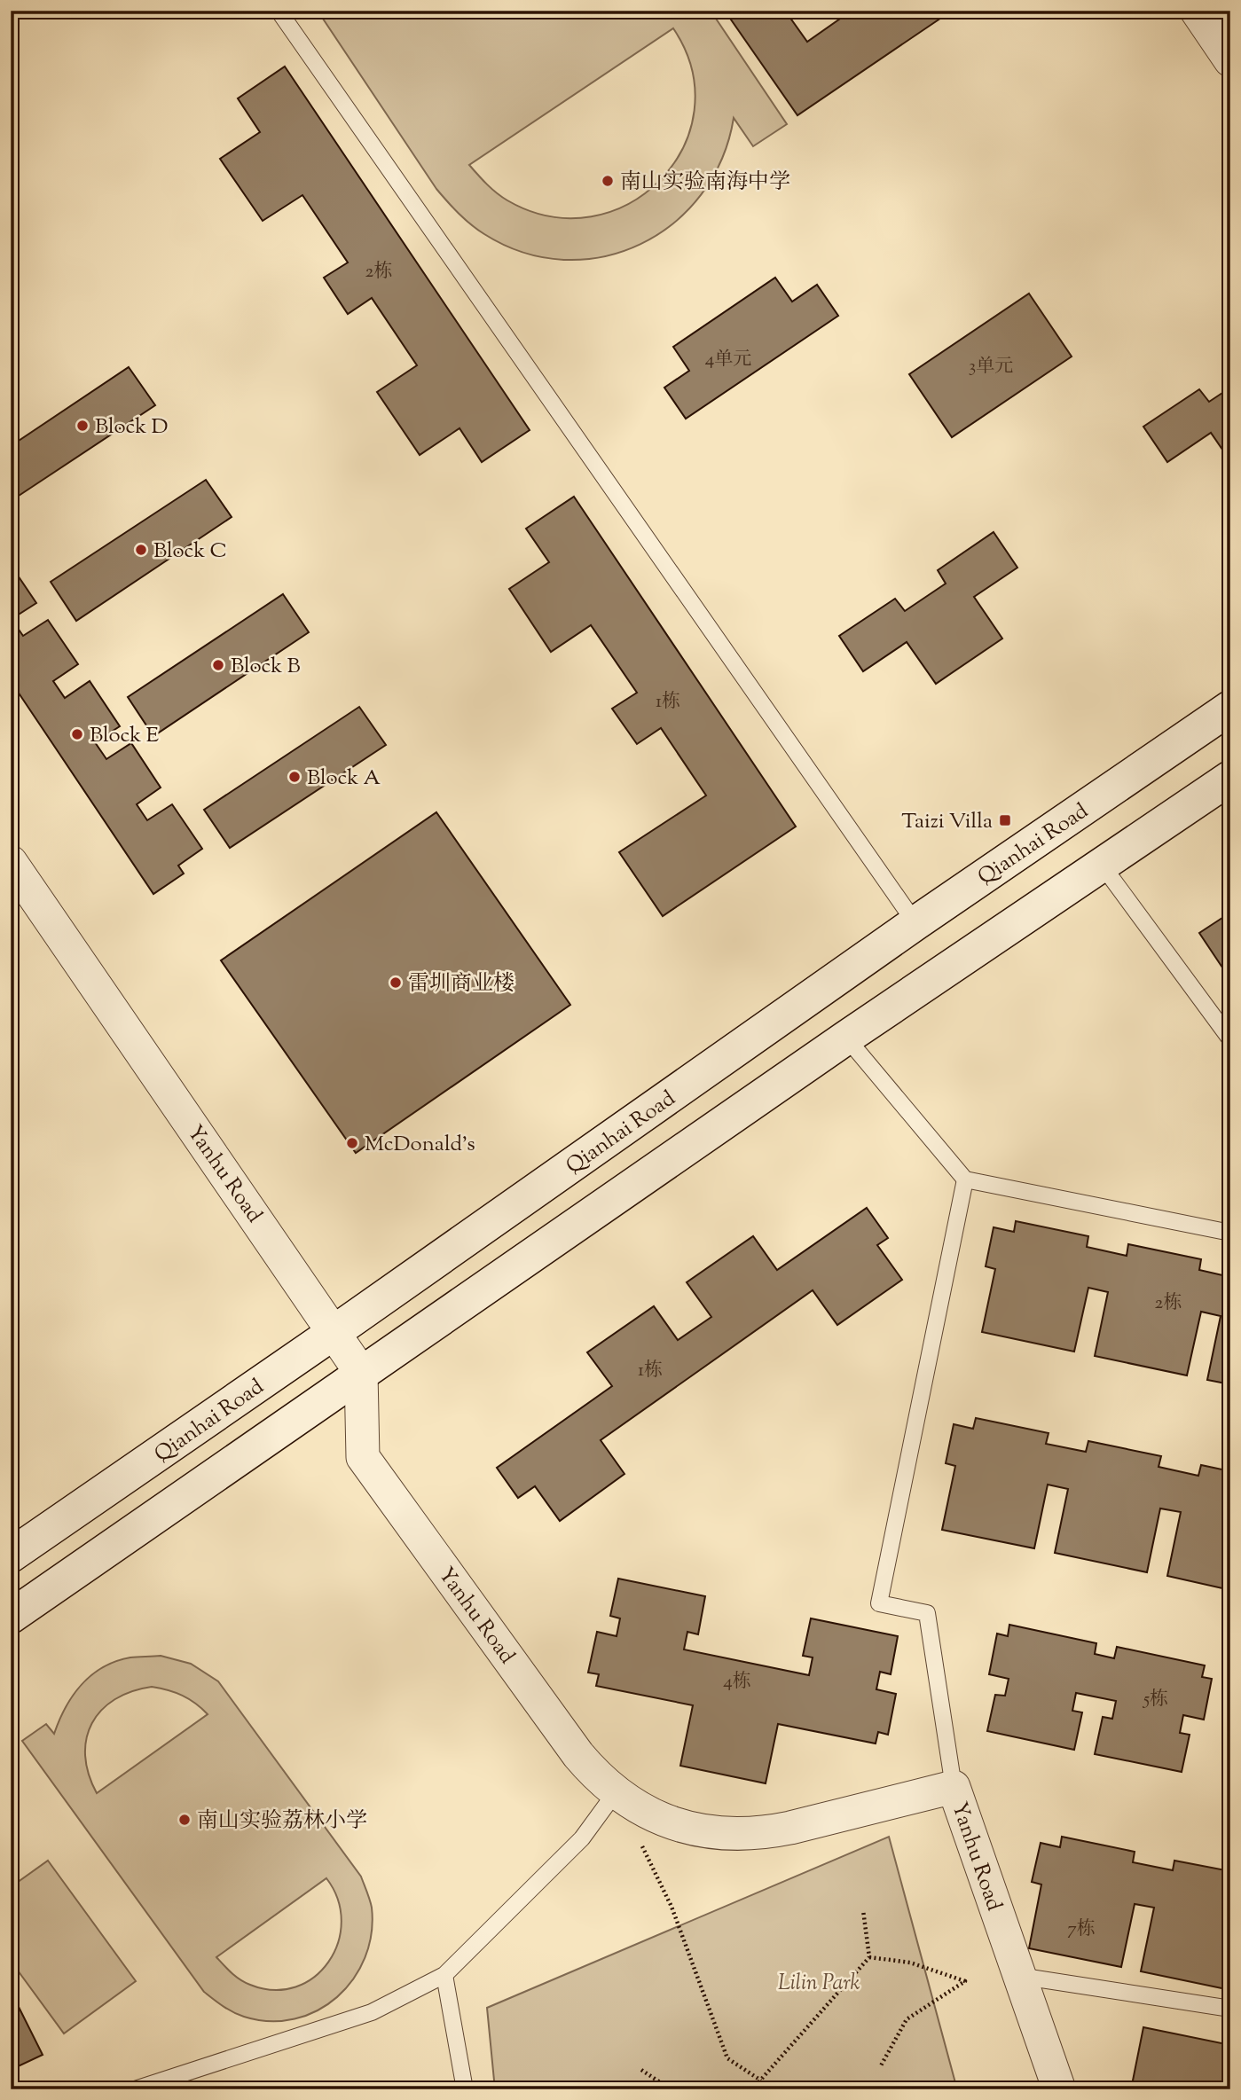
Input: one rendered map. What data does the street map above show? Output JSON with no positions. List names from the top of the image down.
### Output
{
  "streets": {
    "street": ["Qianhai Road", "Yanhu Road"]
  },
  "crossings": [
    ["Qianhai Road", "Yanhu Road"]
  ],
  "parks": ["Lilin Park"],
  "places": {
    "other": [
      "南山实验南海中学",
      "Block D",
      "Block C",
      "Block B",
      "Block E",
      "Block A",
      "雷圳商业楼",
      "McDonald's",
      "南山实验荔林小学"
    ],
    "transit": ["Taizi Villa"]
  },
  "house_numbers": [
    "2栋",
    "4单元",
    "3单元",
    "1栋",
    "2栋",
    "1栋",
    "4栋",
    "5栋",
    "7栋"
  ]
}
